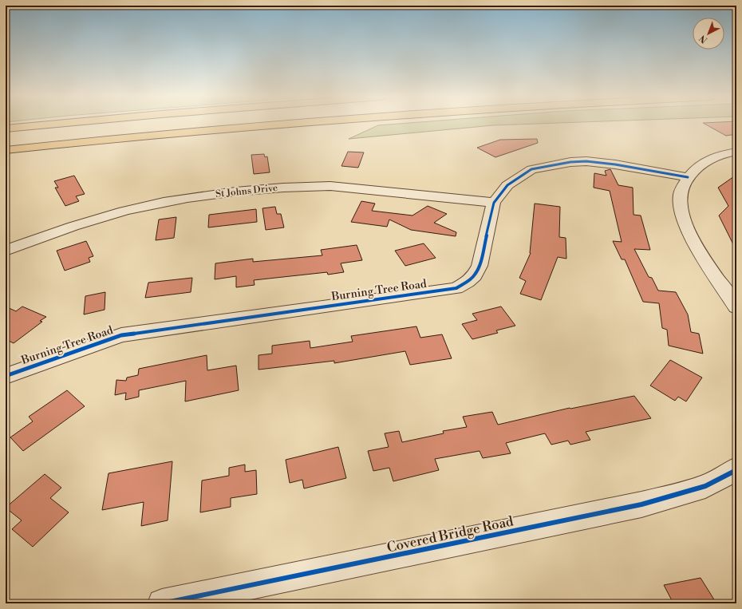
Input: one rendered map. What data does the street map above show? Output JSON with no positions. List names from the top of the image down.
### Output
{
  "streets": {
    "street": ["St Johns Drive", "Burning Tree Road", "Covered Bridge Road"]
  },
  "crossings": [
    ["St Johns Drive", "Burning Tree Road"]
  ],
  "north": "bottom left"
}
